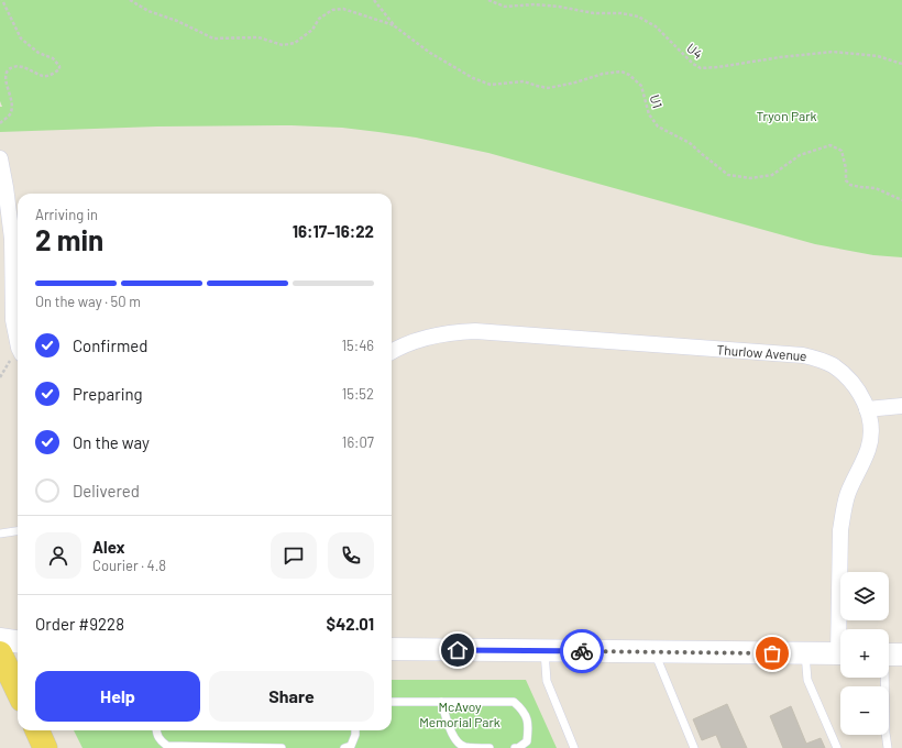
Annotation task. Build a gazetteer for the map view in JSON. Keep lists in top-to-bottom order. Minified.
{"streets":{"street":["Thurlow Avenue"],"path":["U4","U1"]},"parks":["Tryon Park","McAvoy Memorial Park"],"page":{"heading":["2 min","Arriving in","16:17–16:22"],"panel":["Alex","Courier · 4.8","Order #9228","$42.01"],"bar":"On the way · 50 m","list":[["Confirmed","15:46"],["Preparing","15:52"],["On the way","16:07"],"Delivered"],"map_buttons":["+","−"],"buttons":["Help","Share"]}}
